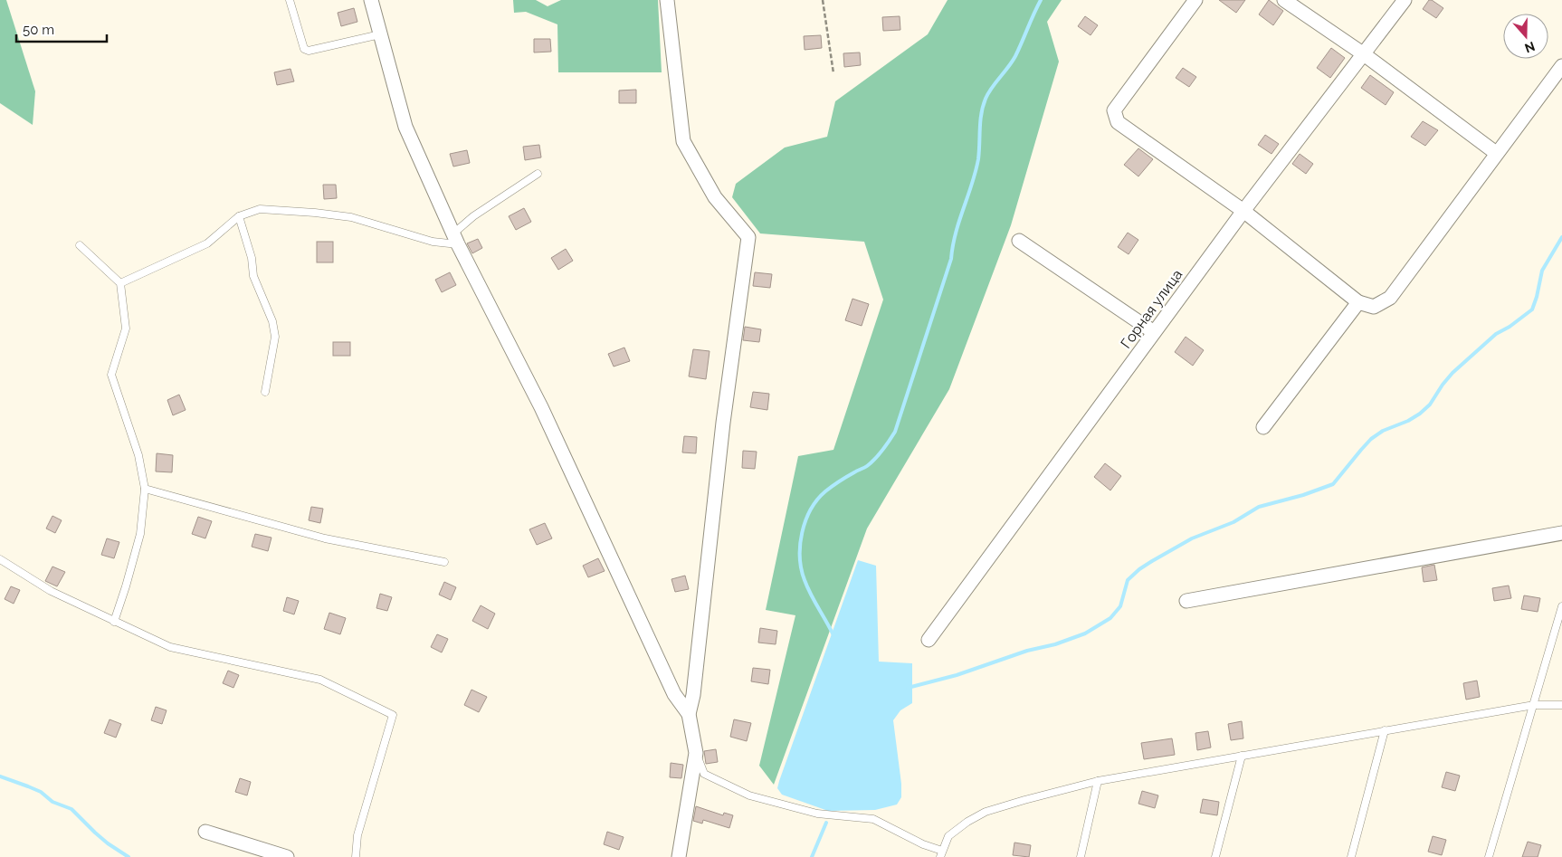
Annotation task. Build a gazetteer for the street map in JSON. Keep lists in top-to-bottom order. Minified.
{"streets":{"street":["Горная улица"]},"scale_bar":"50 m","north":"bottom"}
